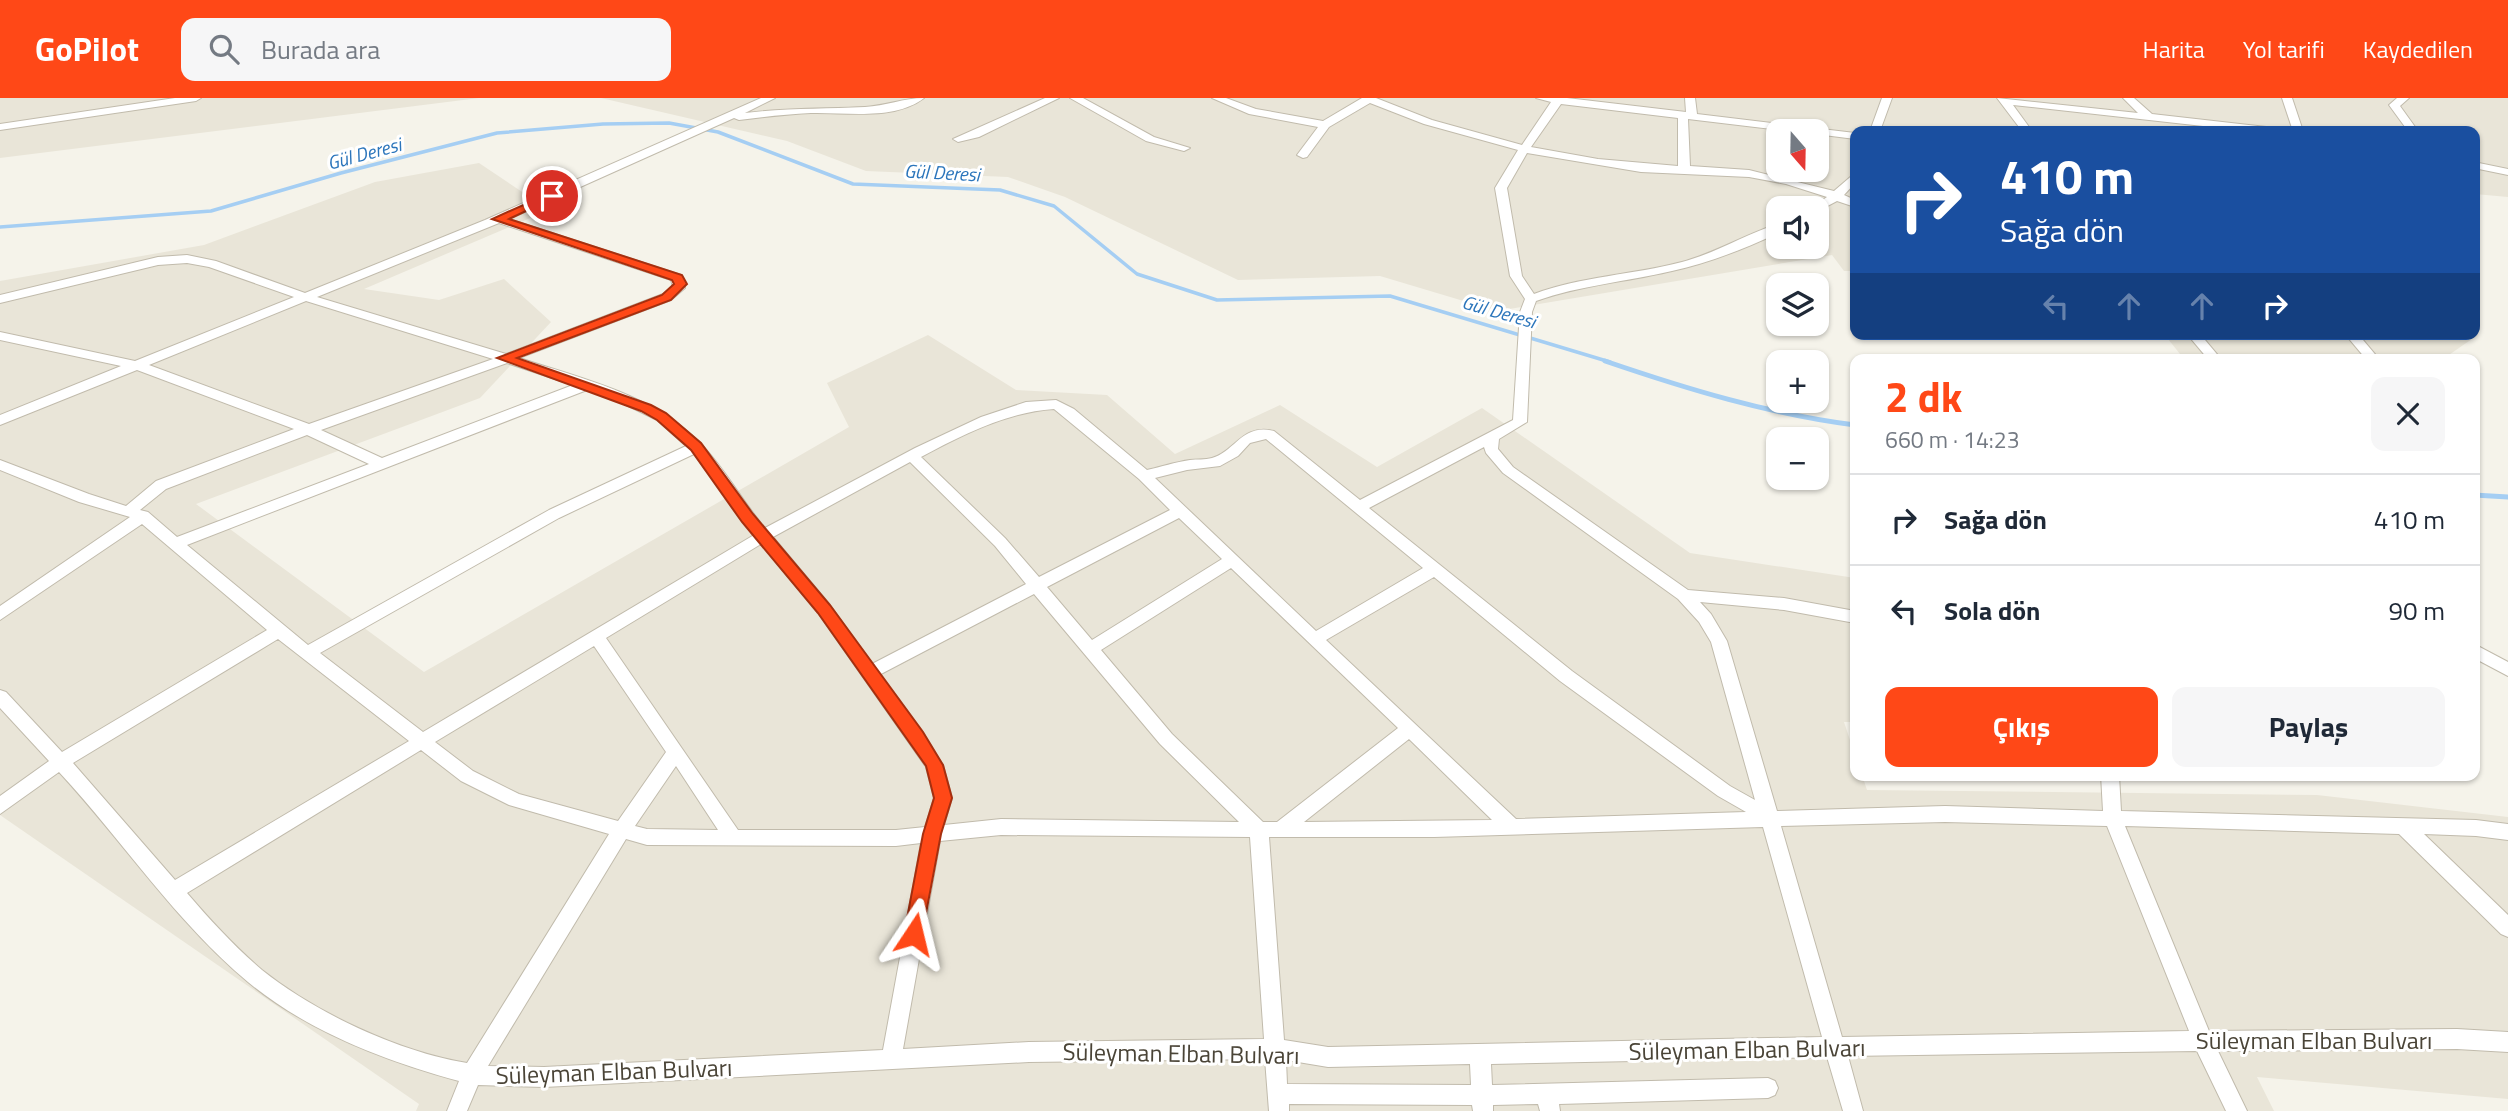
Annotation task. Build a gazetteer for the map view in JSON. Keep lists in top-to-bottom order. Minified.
{"streets":{"street":["Süleyman Elban Bulvarı"]},"water":["Gül Deresi"],"north":"bottom","page":{"header":"GoPilot","search":"Burada ara","nav":["Harita","Yol tarifi","Kaydedilen"],"map_buttons":["+","−"],"turn":["410 m","Sağa dön"],"heading":["2 dk","660 m · 14:23"],"list":[{"name":"Sağa dön","value":"410 m"},{"name":"Sola dön","value":"90 m"}],"buttons":["Çıkış","Paylaş"]}}
